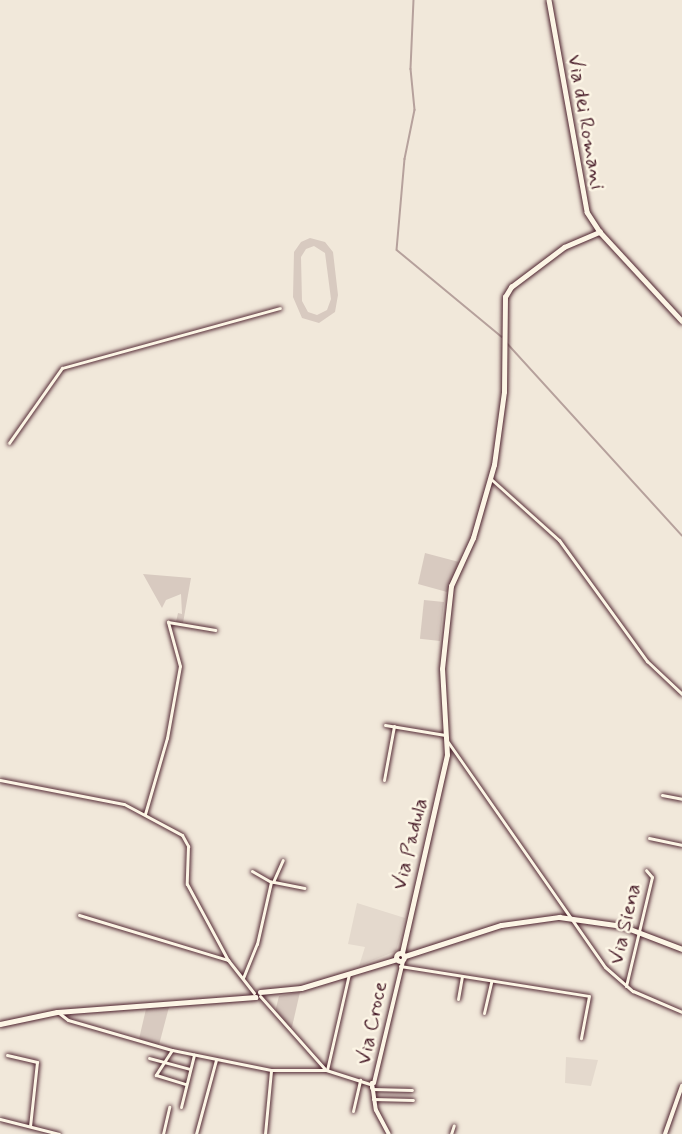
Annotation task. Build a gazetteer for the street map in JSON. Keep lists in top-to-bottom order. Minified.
{"streets":{"main road":["Via dei Romani","Via Padula"],"street":["Via Siena","Via Croce"]},"crossings":[["Via dei Romani","Via Padula"],["Via Padula","Via Croce"]]}
